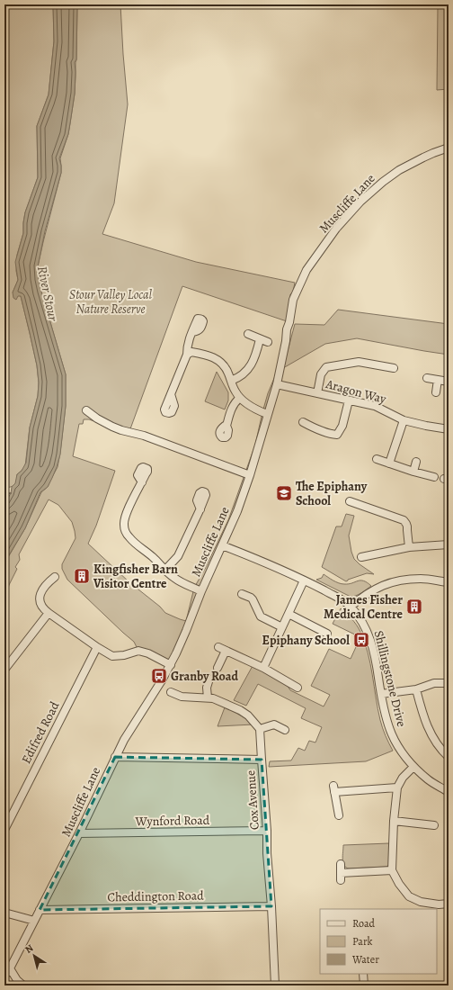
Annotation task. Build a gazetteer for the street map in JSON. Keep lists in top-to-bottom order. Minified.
{"streets":{"street":["Muscliffe Lane","Aragon Way","Shillingstone Drive","Edifred Road","Cox Avenue","Wynford Road","Cheddington Road"]},"crossings":[["Muscliffe Lane","Aragon Way"],["Muscliffe Lane","Shillingstone Drive"],["Muscliffe Lane","Cox Avenue"],["Muscliffe Lane","Wynford Road"],["Muscliffe Lane","Cheddington Road"],["Cox Avenue","Wynford Road"],["Cox Avenue","Cheddington Road"]],"water":["River Stour"],"parks":["Stour Valley Local Nature Reserve"],"places":{"school or university":["The Epiphany School"],"building":["Kingfisher Barn Visitor Centre","James Fisher Medical Centre"],"bus stop":["Epiphany School","Granby Road"]},"legend":["Road","Park","Water"],"north":"top left"}
